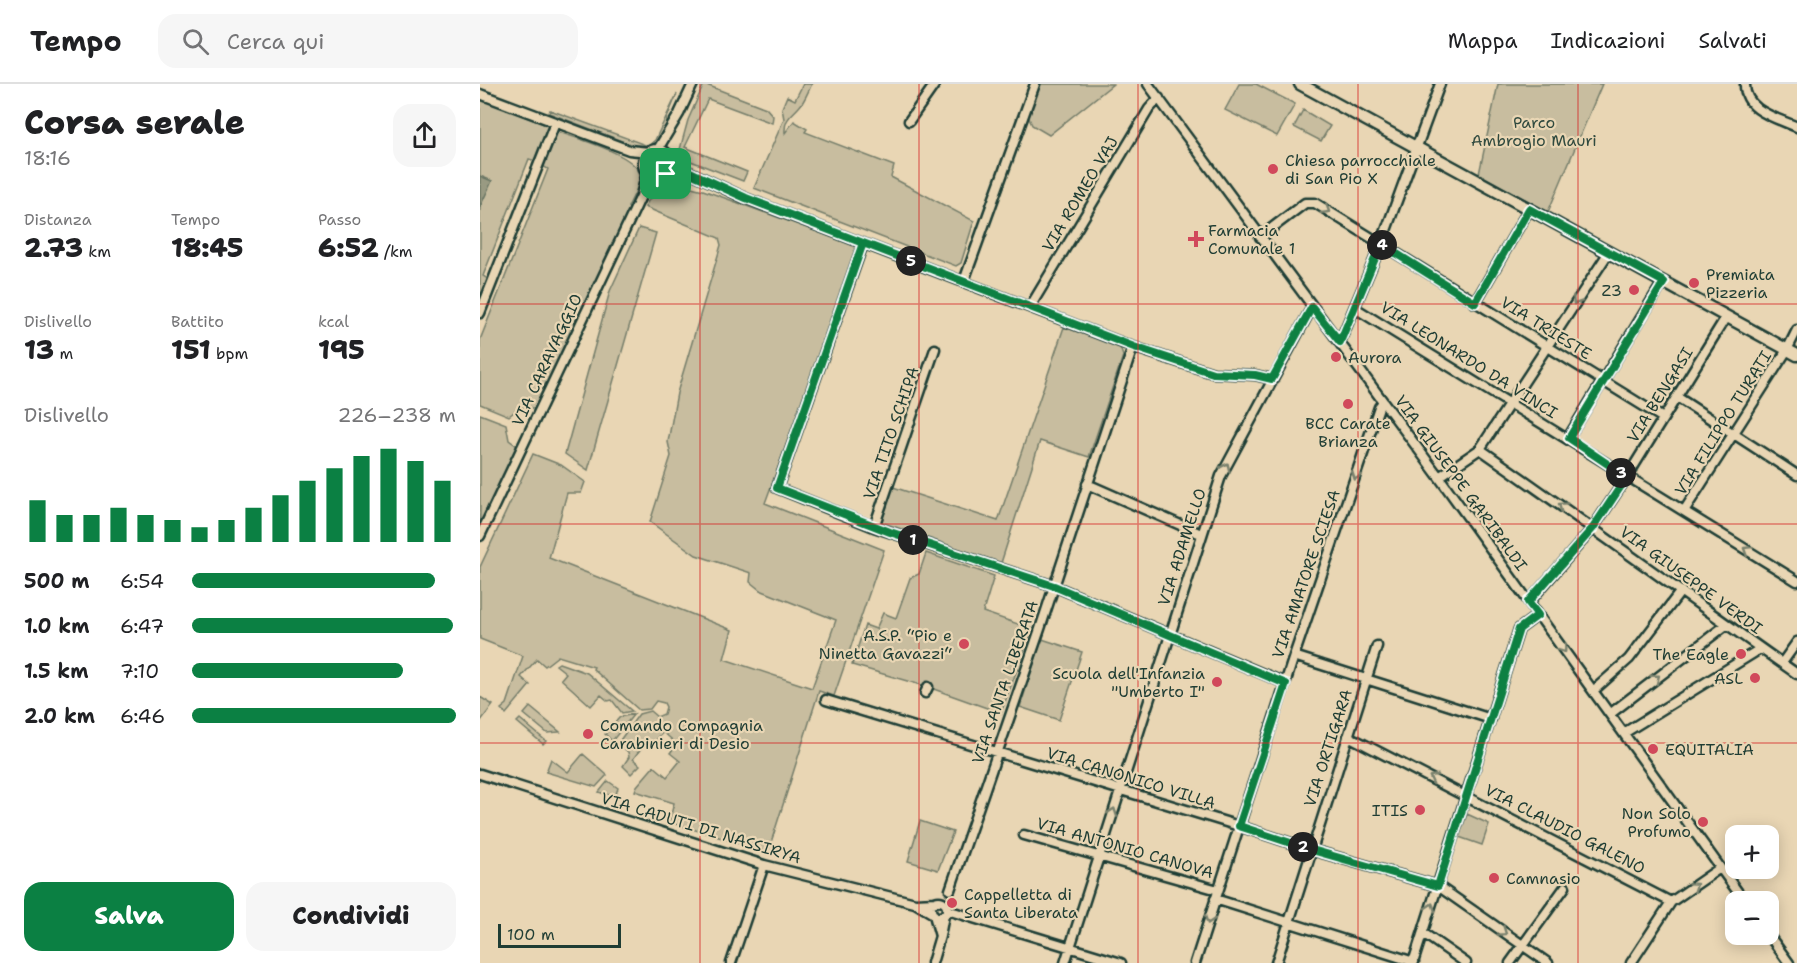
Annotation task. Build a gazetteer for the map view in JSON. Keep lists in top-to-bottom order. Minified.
{"streets":{"street":["VIA ROMEO VAJ","VIA TRIESTE","VIA CARAVAGGIO","VIA LEONARDO DA VINCI","VIA BENGASI","VIA FILIPPO TURATI","VIA TITO SCHIPA","VIA GIUSEPPE GARIBALDI","VIA ADAMELLO","VIA AMATORE SCIESA","VIA GIUSEPPE VERDI","VIA SANTA LIBERATA","VIA ORTIGARA","VIA CANONICO VILLA","VIA CADUTI DI NASSIRYA","VIA CLAUDIO GALENO","VIA ANTONIO CANOVA"]},"crossings":[["VIA ROMEO VAJ","VIA GIUSEPPE GARIBALDI"],["VIA TRIESTE","VIA BENGASI"],["VIA TRIESTE","VIA GIUSEPPE GARIBALDI"],["VIA LEONARDO DA VINCI","VIA BENGASI"],["VIA LEONARDO DA VINCI","VIA FILIPPO TURATI"],["VIA BENGASI","VIA GIUSEPPE GARIBALDI"],["VIA BENGASI","VIA GIUSEPPE VERDI"],["VIA GIUSEPPE GARIBALDI","VIA ADAMELLO"],["VIA GIUSEPPE GARIBALDI","VIA AMATORE SCIESA"],["VIA ADAMELLO","VIA CANONICO VILLA"],["VIA ADAMELLO","VIA ANTONIO CANOVA"],["VIA AMATORE SCIESA","VIA CANONICO VILLA"],["VIA AMATORE SCIESA","VIA ANTONIO CANOVA"],["VIA SANTA LIBERATA","VIA CANONICO VILLA"],["VIA ORTIGARA","VIA CANONICO VILLA"],["VIA ORTIGARA","VIA CLAUDIO GALENO"],["VIA ORTIGARA","VIA ANTONIO CANOVA"]],"one_way":["VIA AMATORE SCIESA","VIA GIUSEPPE VERDI"],"parks":["Parco Ambrogio Mauri"],"places":{"other":["Chiesa parrocchiale di San Pio X","Premiata Pizzeria","Z3","Aurora","BCC Carate Brianza","A.S.P. “Pio e Ninetta Gavazzi“","The Eagle","ASL","Scuola dell'Infanzia \"Umberto I\"","Comando Compagnia Carabinieri di Desio","EQUITALIA","ITIS","Non Solo Profumo","Camnasio","Cappelletta di Santa Liberata"],"health":["Farmacia Comunale 1"]},"scale_bar":"100 m","page":{"header":"Tempo","search":"Cerca qui","nav":["Mappa","Indicazioni","Salvati"],"heading":["Corsa serale","18:16"],"stats":[["Distanza","2.73 km"],["Tempo","18:45"],["Passo","6:52 /km"],["Dislivello","13 m"],["Battito","151 bpm"],["kcal","195"]],"pins":["4","5","3","1","2"],"chart":["Dislivello","226–238 m"],"list":[{"name":"500 m","note":"6:54"},{"name":"1.0 km","note":"6:47"},{"name":"1.5 km","note":"7:10"},{"name":"2.0 km","note":"6:46"}],"map_buttons":["+","−"],"buttons":["Salva","Condividi"],"scale":"100 m"}}
